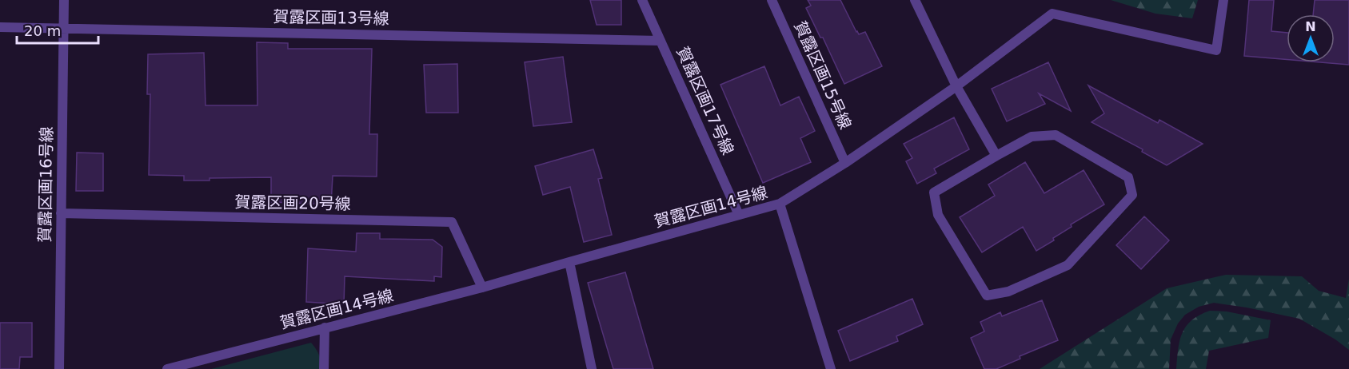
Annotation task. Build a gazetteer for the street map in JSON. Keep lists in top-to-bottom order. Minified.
{"streets":{"street":["賀露区画13号線","賀露区画15号線","賀露区画17号線","賀露区画16号線","賀露区画20号線","賀露区画14号線"]},"crossings":[["賀露区画13号線","賀露区画17号線"],["賀露区画13号線","賀露区画16号線"],["賀露区画15号線","賀露区画14号線"],["賀露区画17号線","賀露区画14号線"],["賀露区画16号線","賀露区画20号線"],["賀露区画20号線","賀露区画14号線"]],"scale_bar":"20 m","north":"top"}
